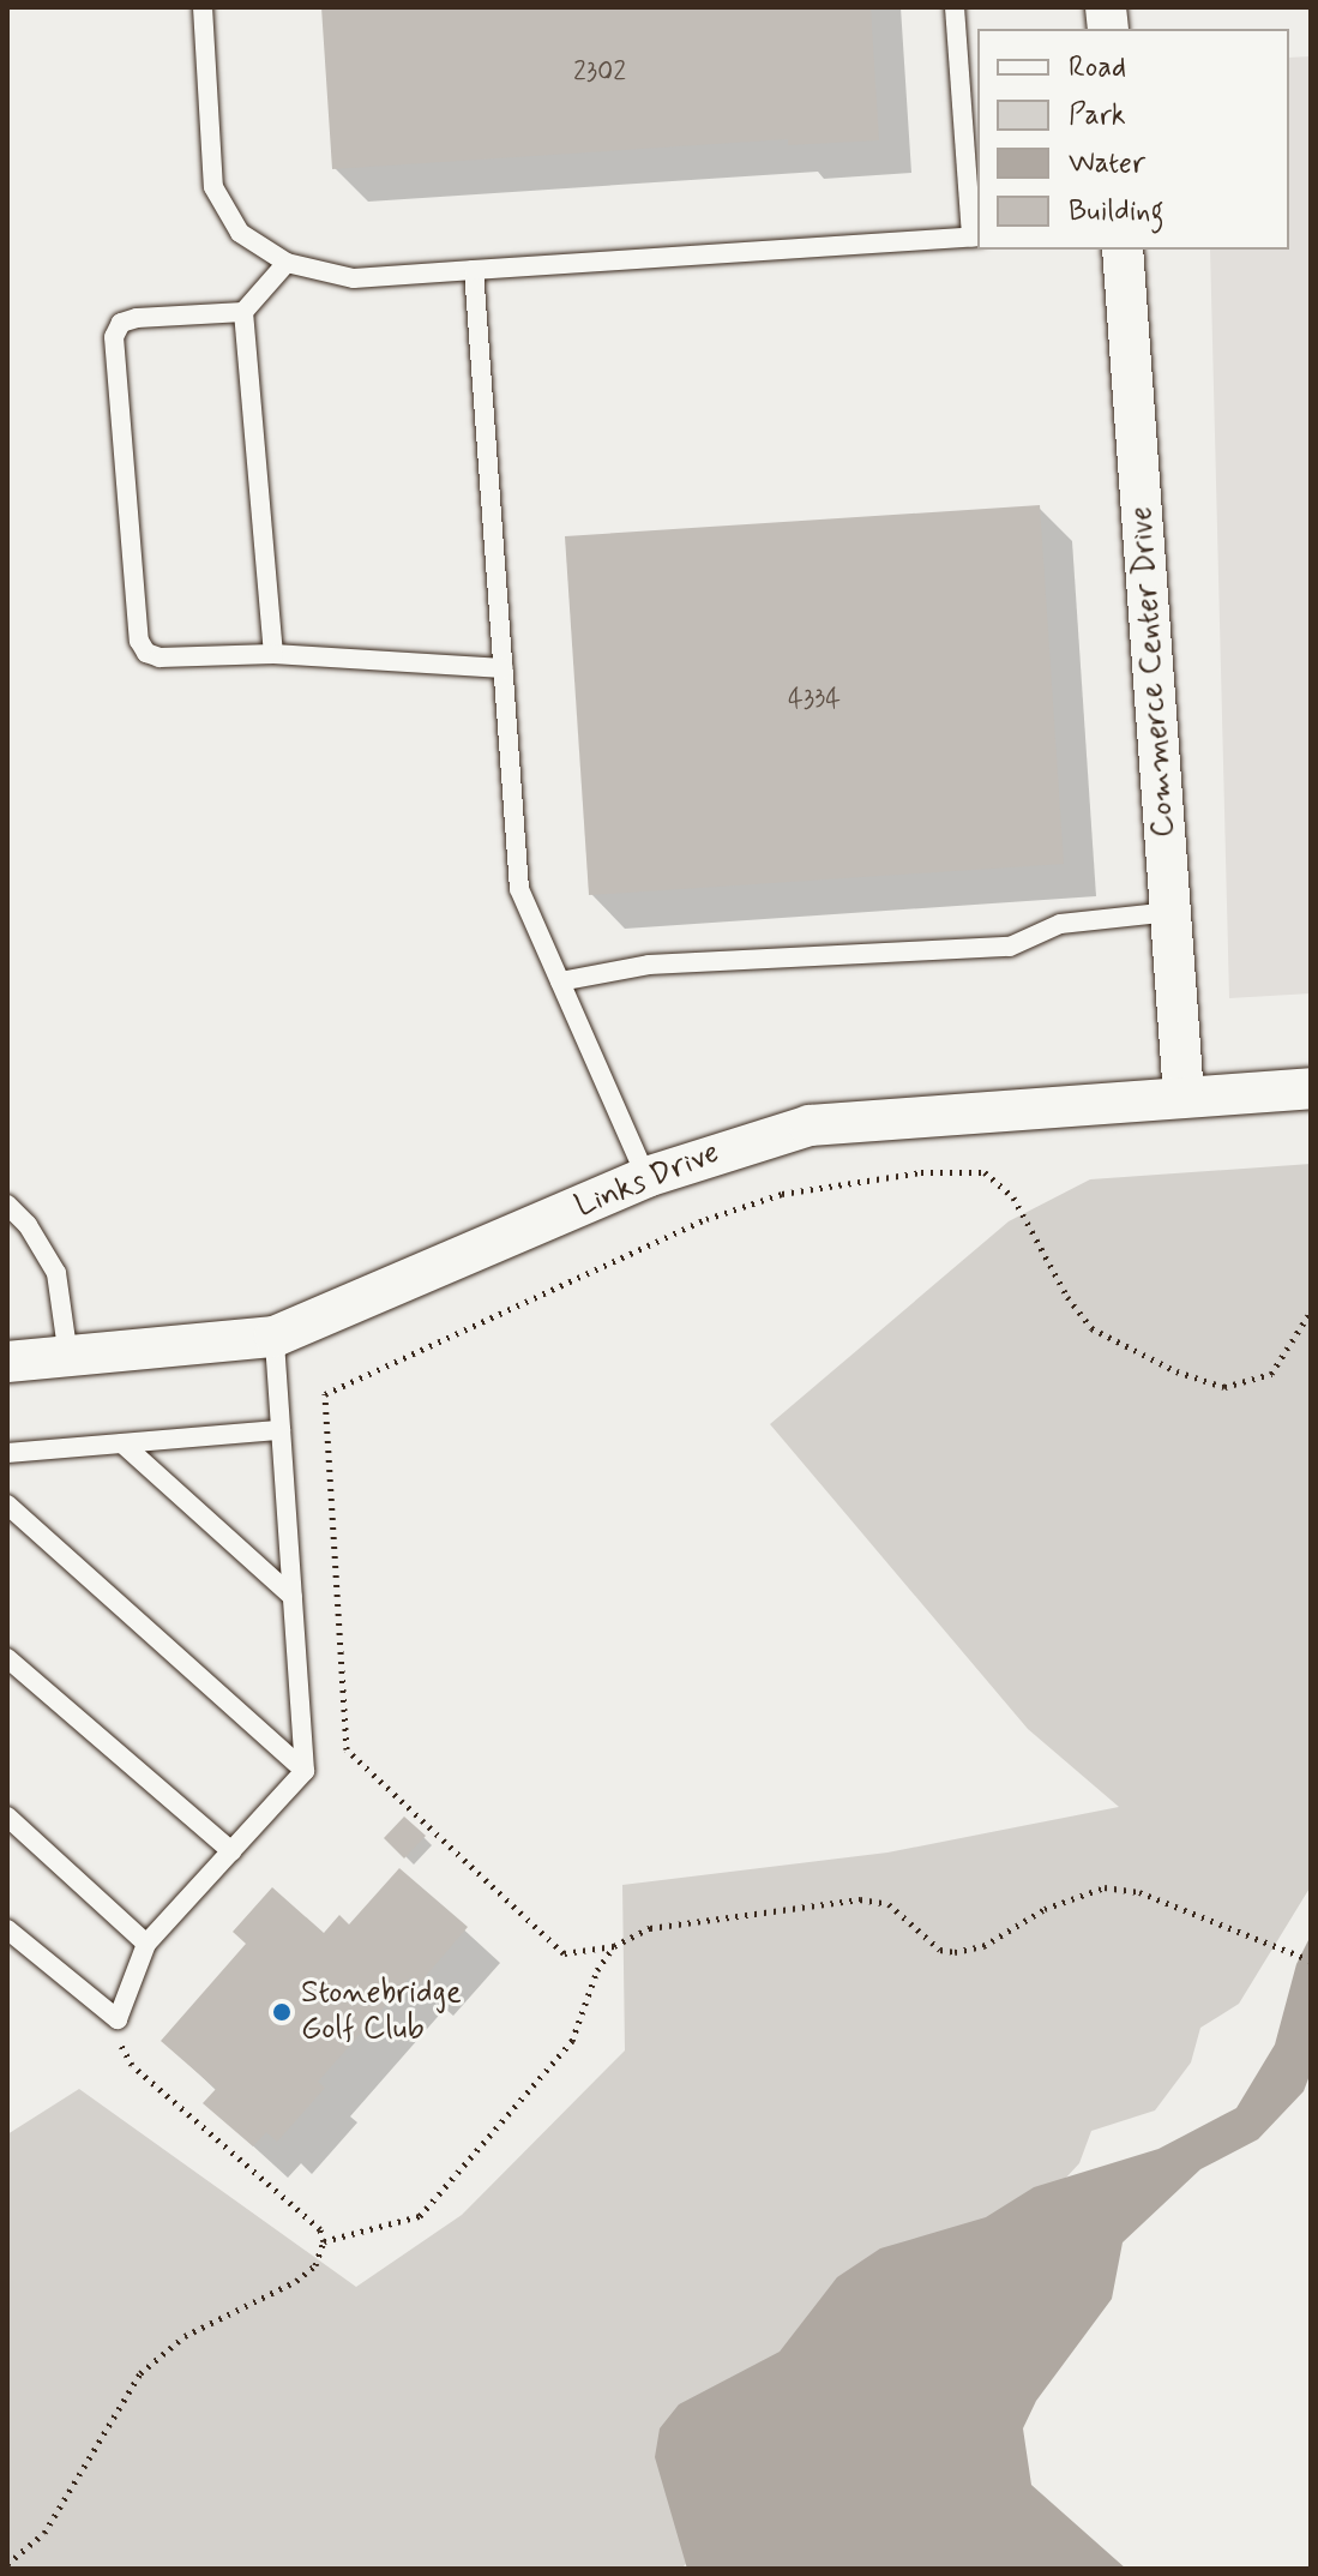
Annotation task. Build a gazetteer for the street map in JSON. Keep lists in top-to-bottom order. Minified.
{"streets":{"street":["Commerce Center Drive","Links Drive"]},"crossings":[["Commerce Center Drive","Links Drive"]],"places":["Stonebridge Golf Club"],"house_numbers":["2302","4334"],"legend":["Road","Park","Water","Building"]}
